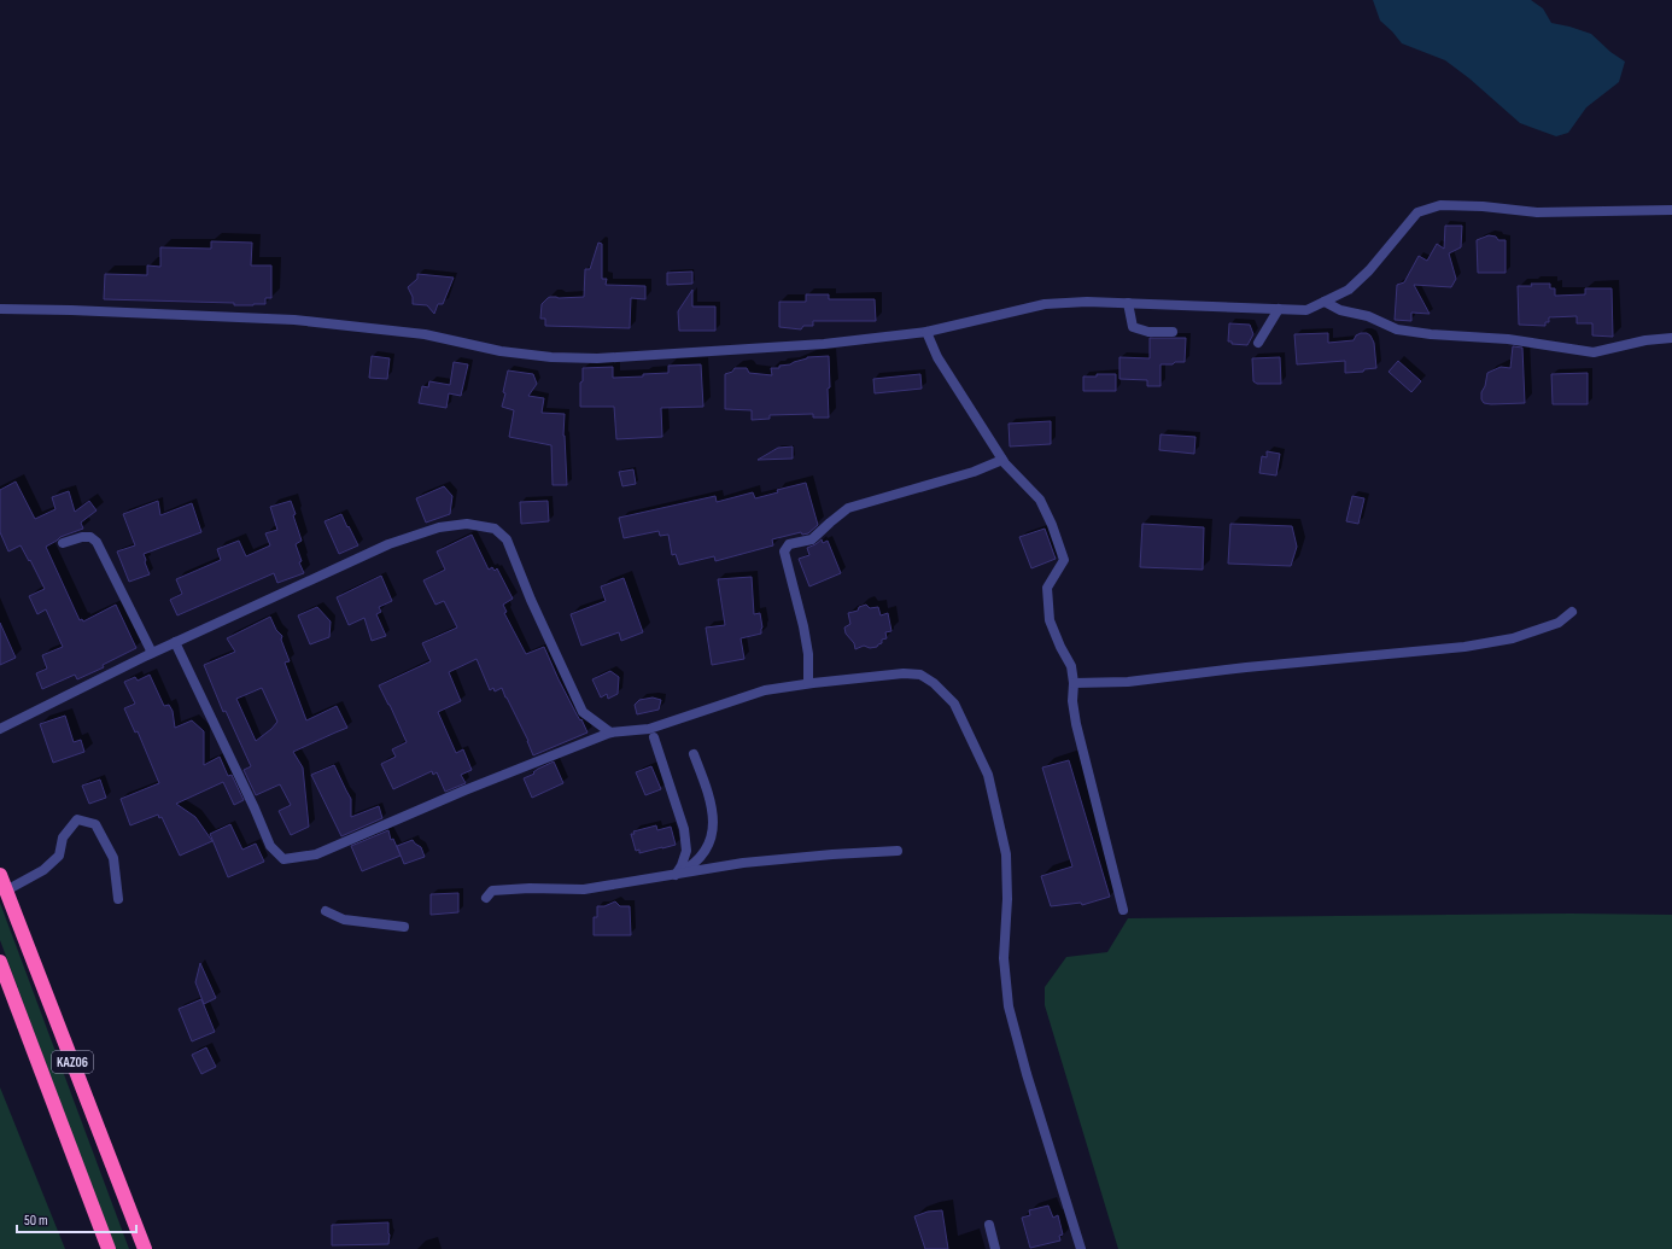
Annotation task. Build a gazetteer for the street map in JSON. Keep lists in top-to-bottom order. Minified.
{"streets":{"highway":["KАZ06"]},"scale_bar":"50 m"}
